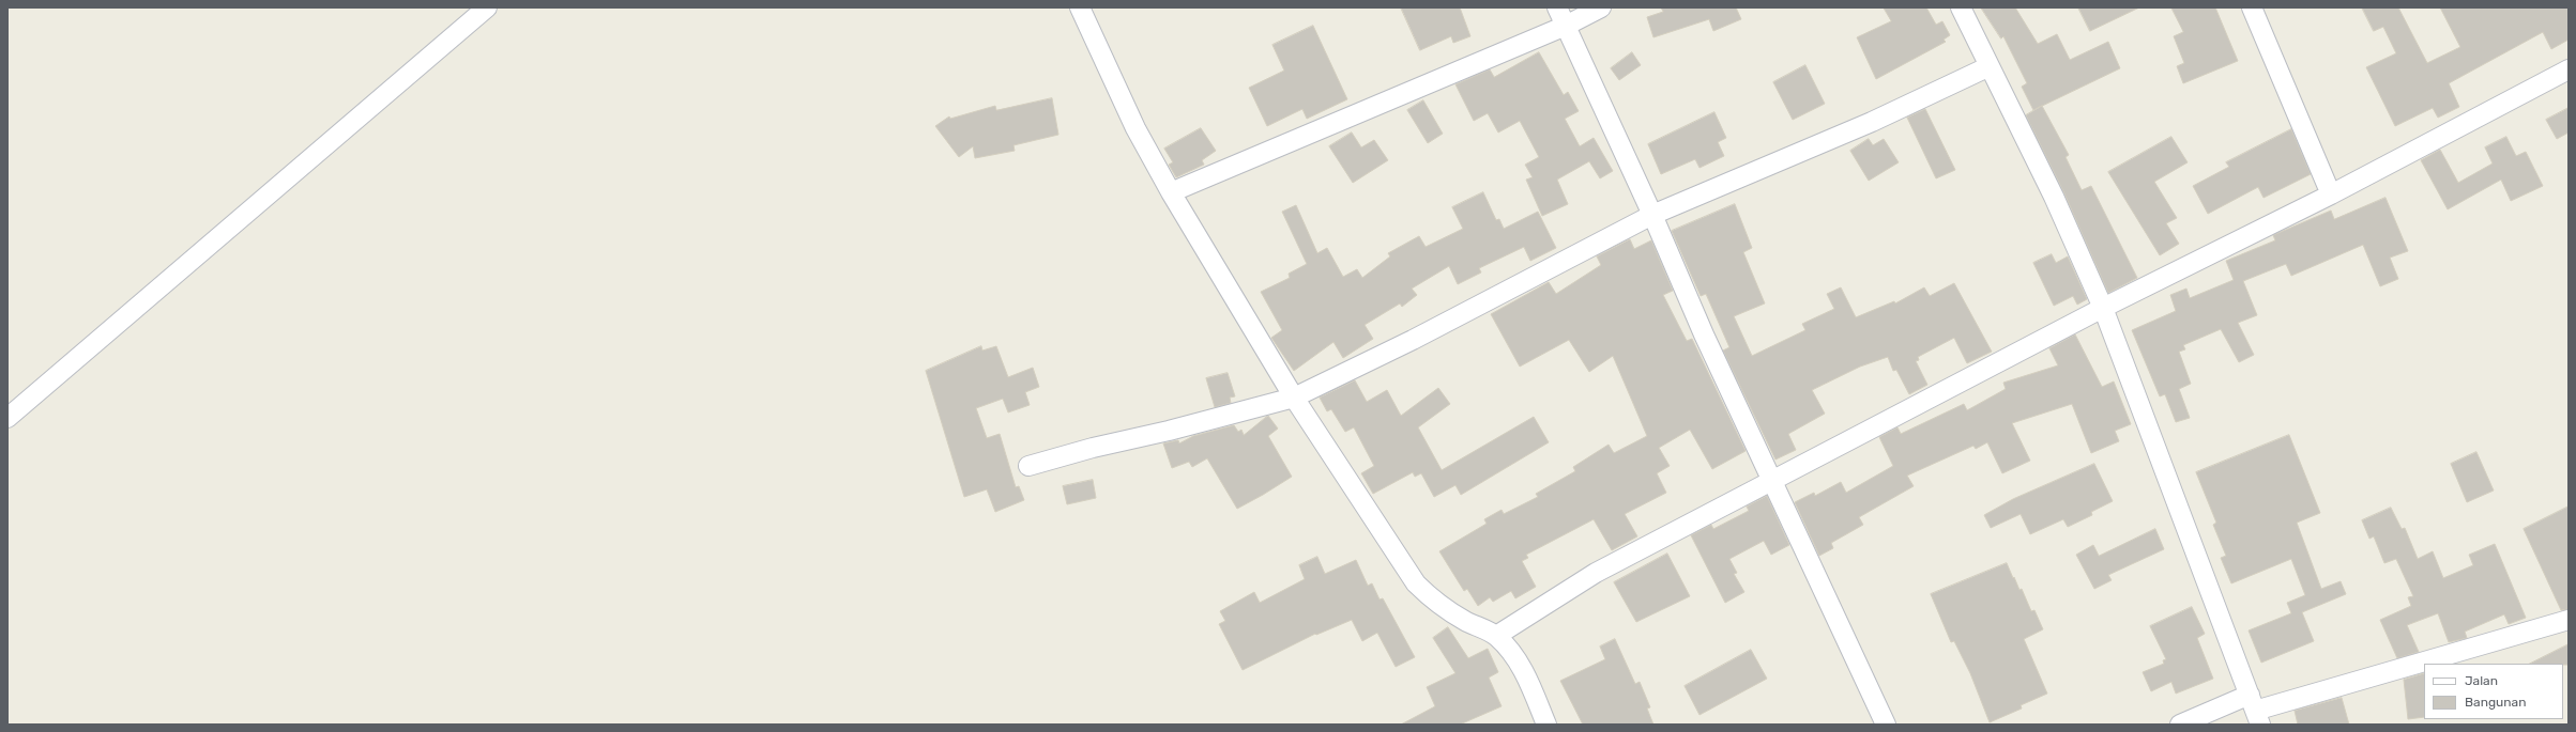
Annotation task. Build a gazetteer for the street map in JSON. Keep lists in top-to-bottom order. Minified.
{"legend":["Jalan","Bangunan"]}
